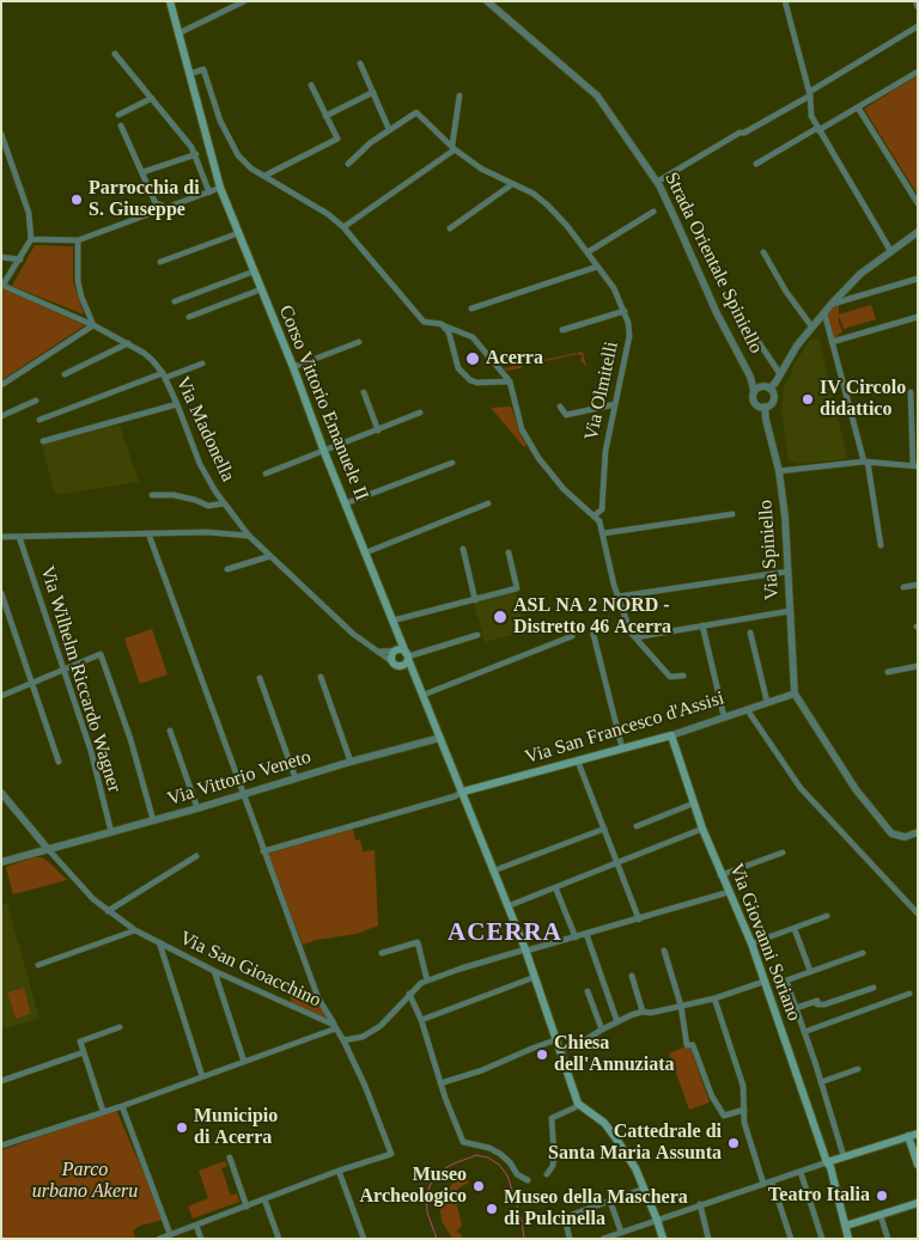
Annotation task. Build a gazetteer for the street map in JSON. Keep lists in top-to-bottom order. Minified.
{"streets":{"main road":["Corso Vittorio Emanuele II","Via San Francesco d'Assisi","Via Giovanni Soriano"],"street":["Strada Orientale Spiniello","Via Olmitelli","Via Madonella","Via Spiniello","Via Wilhelm Riccardo Wagner","Via Vittorio Veneto","Via San Gioacchino"]},"crossings":[["Strada Orientale Spiniello","Via Spiniello"],["Corso Vittorio Emanuele II","Via Madonella"],["Corso Vittorio Emanuele II","Via San Francesco d'Assisi"],["Corso Vittorio Emanuele II","Via Vittorio Veneto"],["Via Spiniello","Via San Francesco d'Assisi"],["Via Wilhelm Riccardo Wagner","Via Vittorio Veneto"],["Via San Francesco d'Assisi","Via Giovanni Soriano"],["Via Vittorio Veneto","Via San Gioacchino"]],"districts":["ACERRA"],"parks":["Parco urbano Akeru"],"places":["Parrocchia di S. Giuseppe","Acerra","IV Circolo didattico","ASL NA 2 NORD - Distretto 46 Acerra","Chiesa dell'Annuziata","Municipio di Acerra","Cattedrale di Santa Maria Assunta","Museo Archeologico","Teatro Italia","Museo della Maschera di Pulcinella"]}
